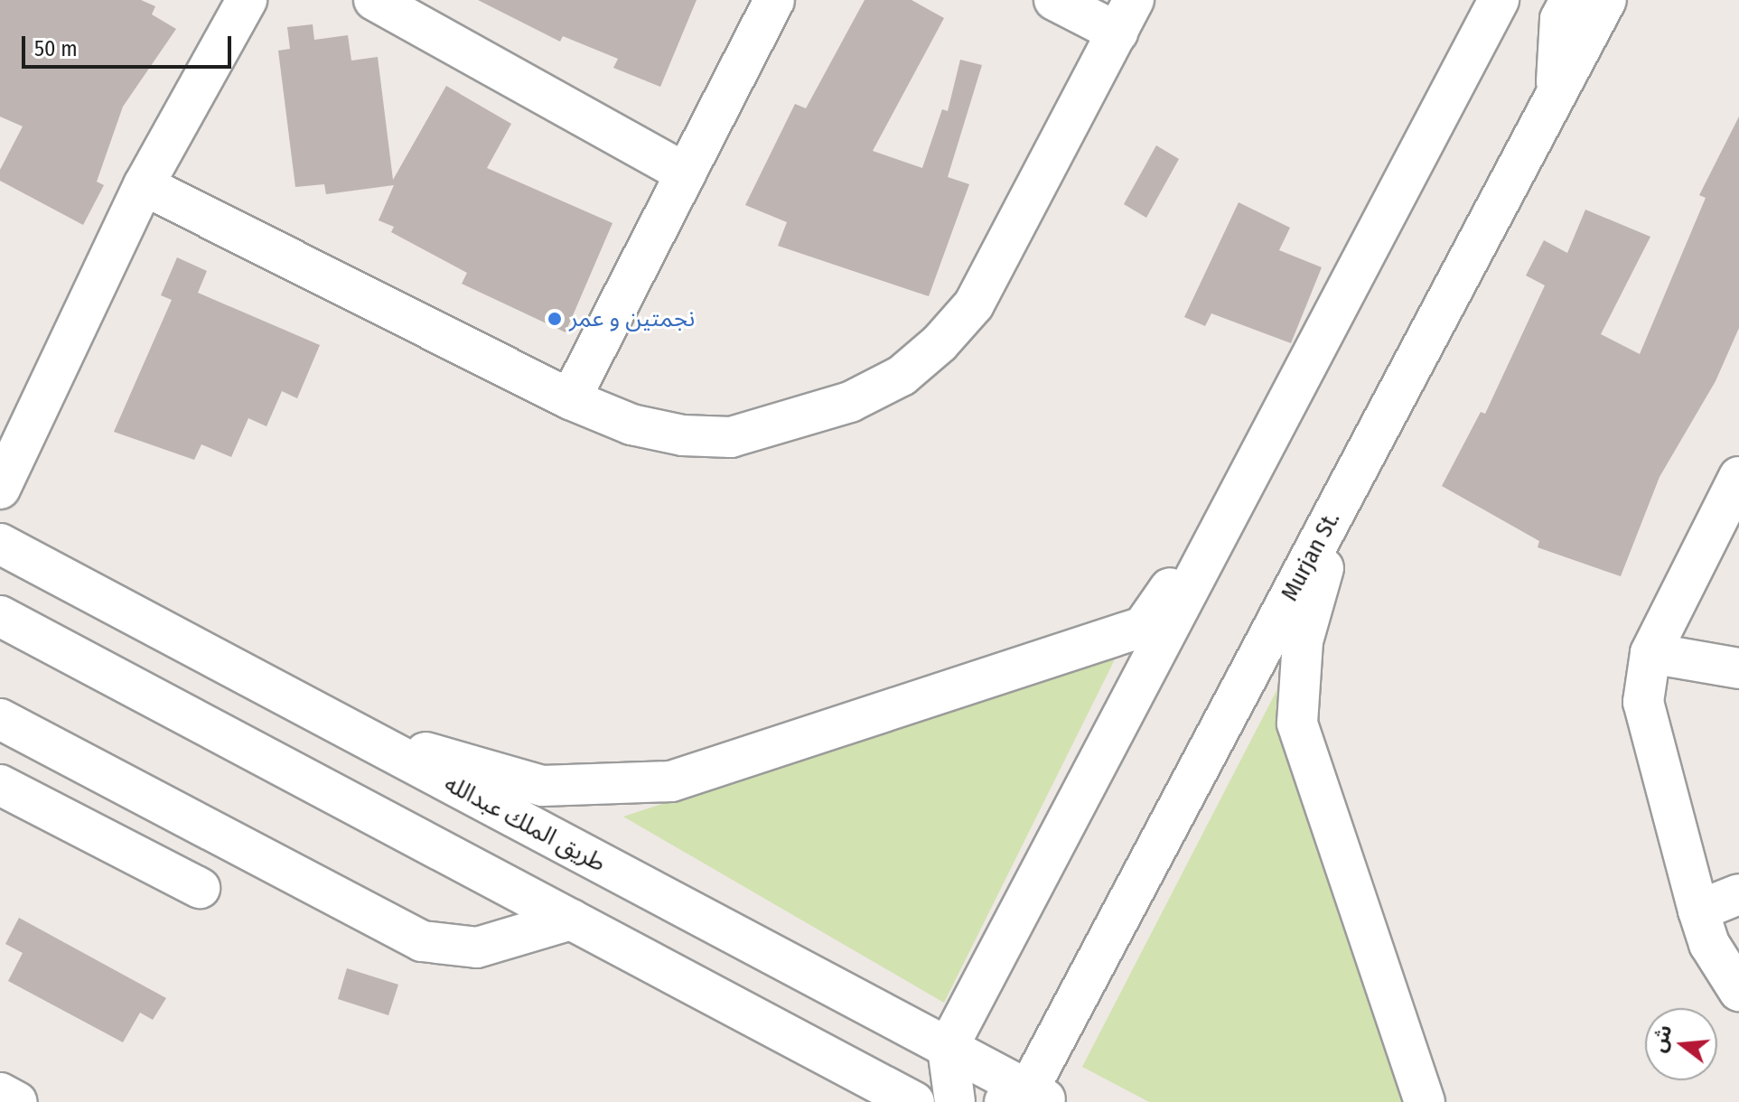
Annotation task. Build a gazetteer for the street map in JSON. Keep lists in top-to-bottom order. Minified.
{"streets":{"street":["Murjan St.","طريق الملك عبدالله"]},"crossings":[["Murjan St.","طريق الملك عبدالله"]],"places":["نجمتين و عمر"],"scale_bar":"50 m","north":"left"}
